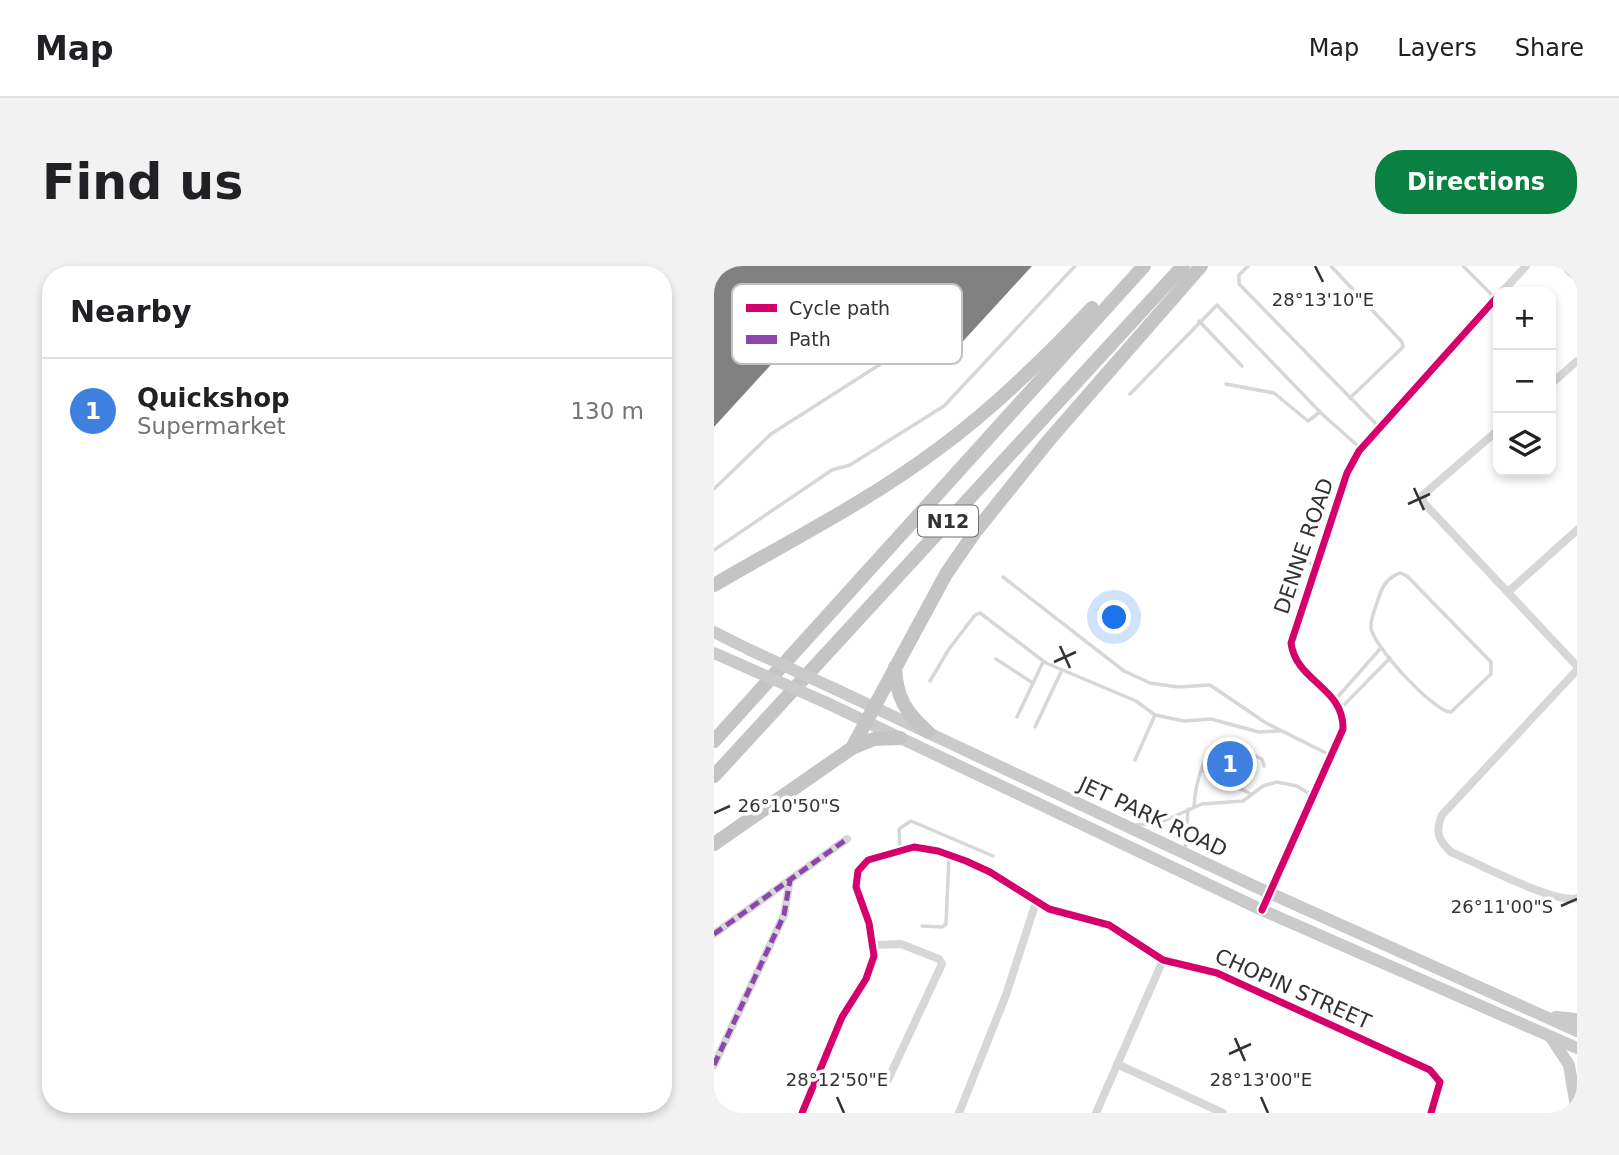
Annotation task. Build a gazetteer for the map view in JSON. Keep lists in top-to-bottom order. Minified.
{"streets":{"highway":["N12"],"main road":["JET PARK ROAD"],"street":["DENNE ROAD","CHOPIN STREET"]},"legend":["Cycle path","Path"],"page":{"header":"Map","nav":["Map","Layers","Share"],"buttons":"Directions","title":"Find us","heading":"Nearby","map_buttons":["+","−"],"list":[{"mark":"1","name":"Quickshop","note":"Supermarket","value":"130 m"}],"pins":"1"},"coordinates":["28°13'10\"E","26°10'50\"S","26°11'00\"S","28°12'50\"E","28°13'00\"E"]}
